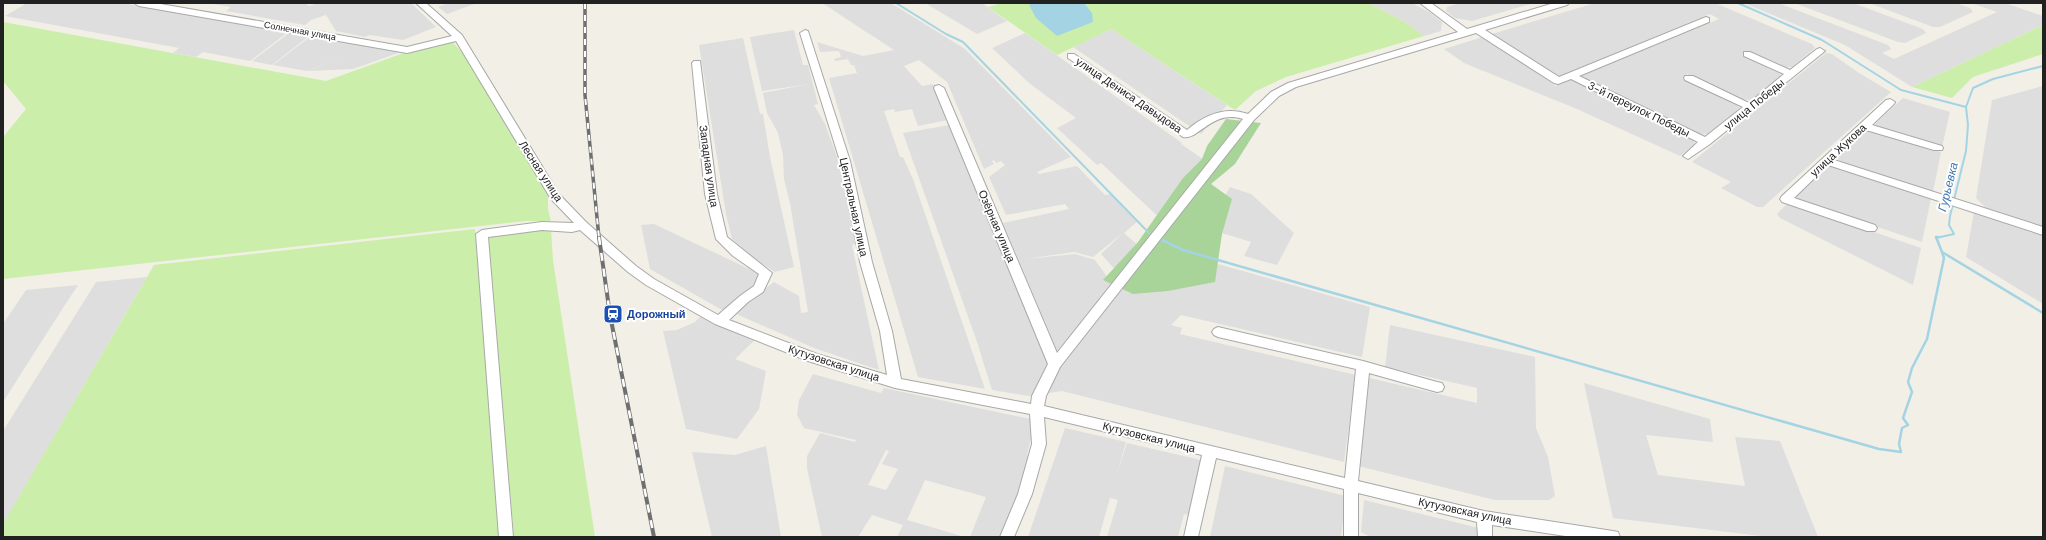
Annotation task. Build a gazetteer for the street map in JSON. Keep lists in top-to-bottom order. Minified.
{"streets":{"street":["Солнечная улица","улица Дениса Давыдова","улица Победы","3-й переулок Победы","улица Жукова","Западная улица","Лесная улица","Центральная улица","Озёрная улица","Кутузовская улица"]},"crossings":[["Солнечная улица","Лесная улица"],["улица Победы","3-й переулок Победы"],["Западная улица","Кутузовская улица"],["Лесная улица","Кутузовская улица"],["Центральная улица","Кутузовская улица"]],"water":["Гурьевка"],"places":{"station":["Дорожный"]}}
